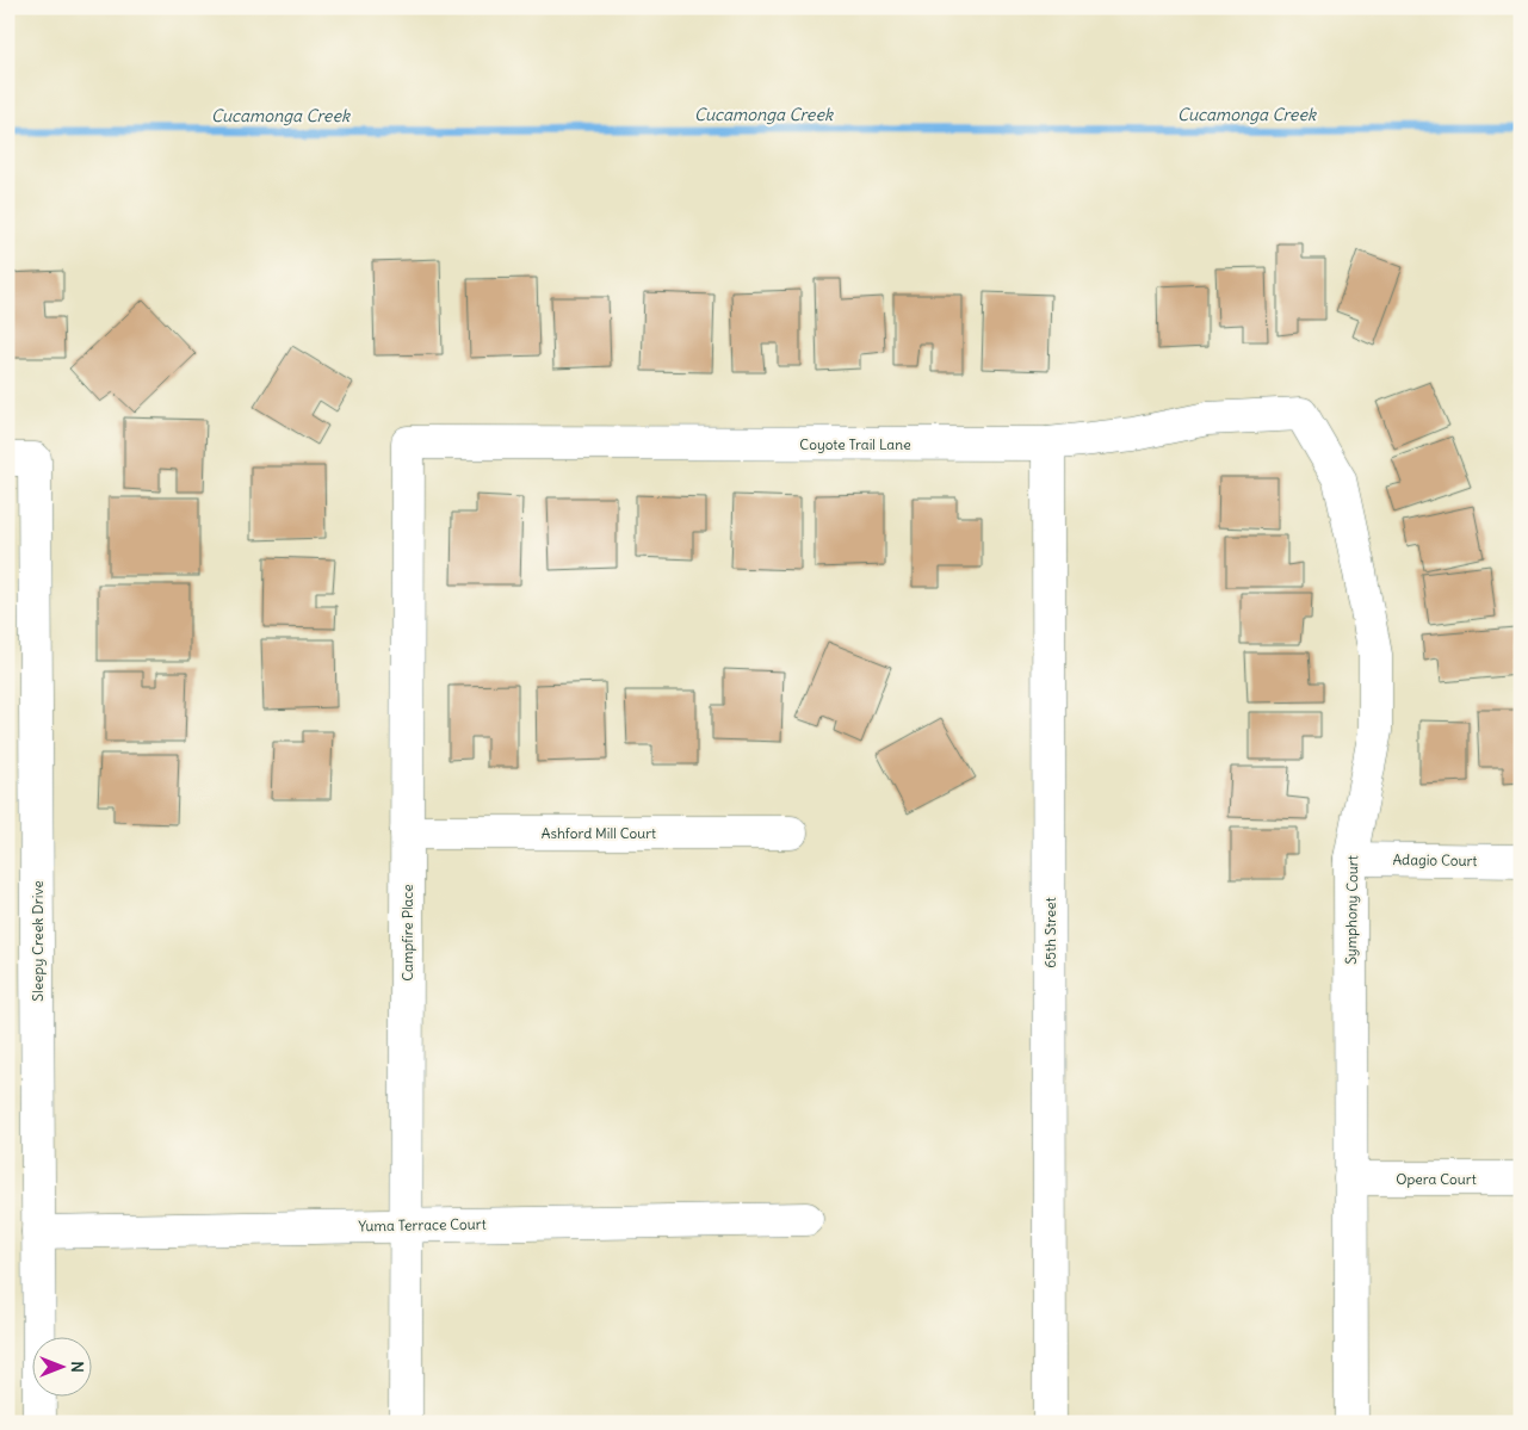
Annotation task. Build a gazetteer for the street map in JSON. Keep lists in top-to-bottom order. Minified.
{"streets":{"street":["Coyote Trail Lane","Ashford Mill Court","Adagio Court","Symphony Court","Campfire Place","65th Street","Sleepy Creek Drive","Opera Court","Yuma Terrace Court"]},"crossings":[["Coyote Trail Lane","Symphony Court"],["Coyote Trail Lane","Campfire Place"],["Coyote Trail Lane","65th Street"],["Ashford Mill Court","Campfire Place"],["Adagio Court","Symphony Court"],["Symphony Court","Opera Court"],["Campfire Place","Yuma Terrace Court"],["Sleepy Creek Drive","Yuma Terrace Court"]],"water":["Cucamonga Creek"],"north":"right"}
